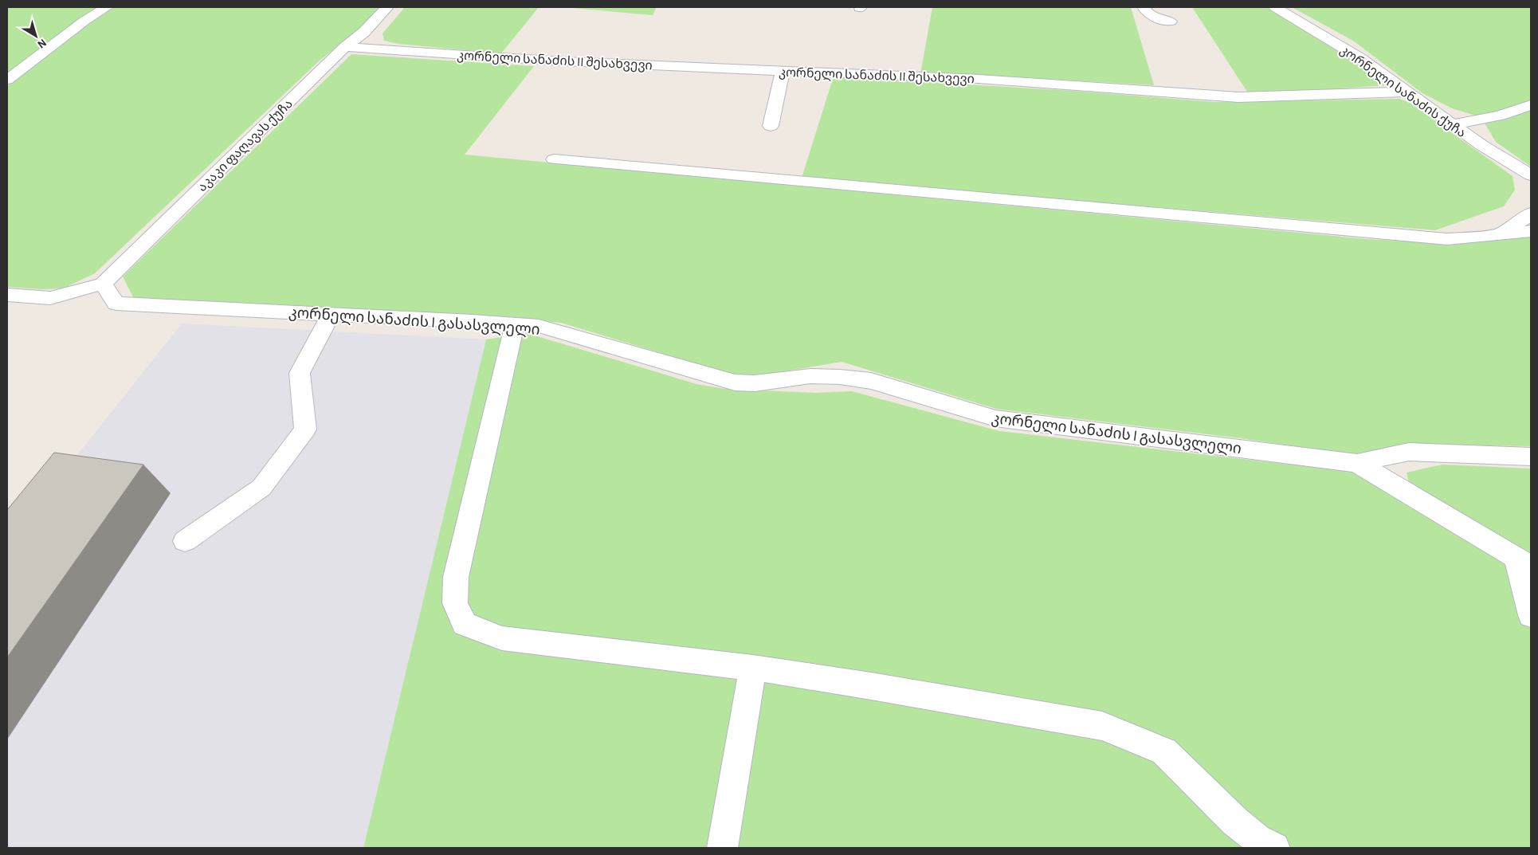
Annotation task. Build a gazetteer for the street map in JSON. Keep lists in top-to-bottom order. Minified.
{"streets":{"street":["კორნელი სანაძის II შესახვევი","კორნელი სანაძის ქუჩა","აკაკი ფაღავას ქუჩა","კორნელი სანაძის I გასასვლელი"]},"crossings":[["კორნელი სანაძის II შესახვევი","კორნელი სანაძის ქუჩა"],["კორნელი სანაძის II შესახვევი","აკაკი ფაღავას ქუჩა"],["აკაკი ფაღავას ქუჩა","კორნელი სანაძის I გასასვლელი"]],"north":"bottom right"}
